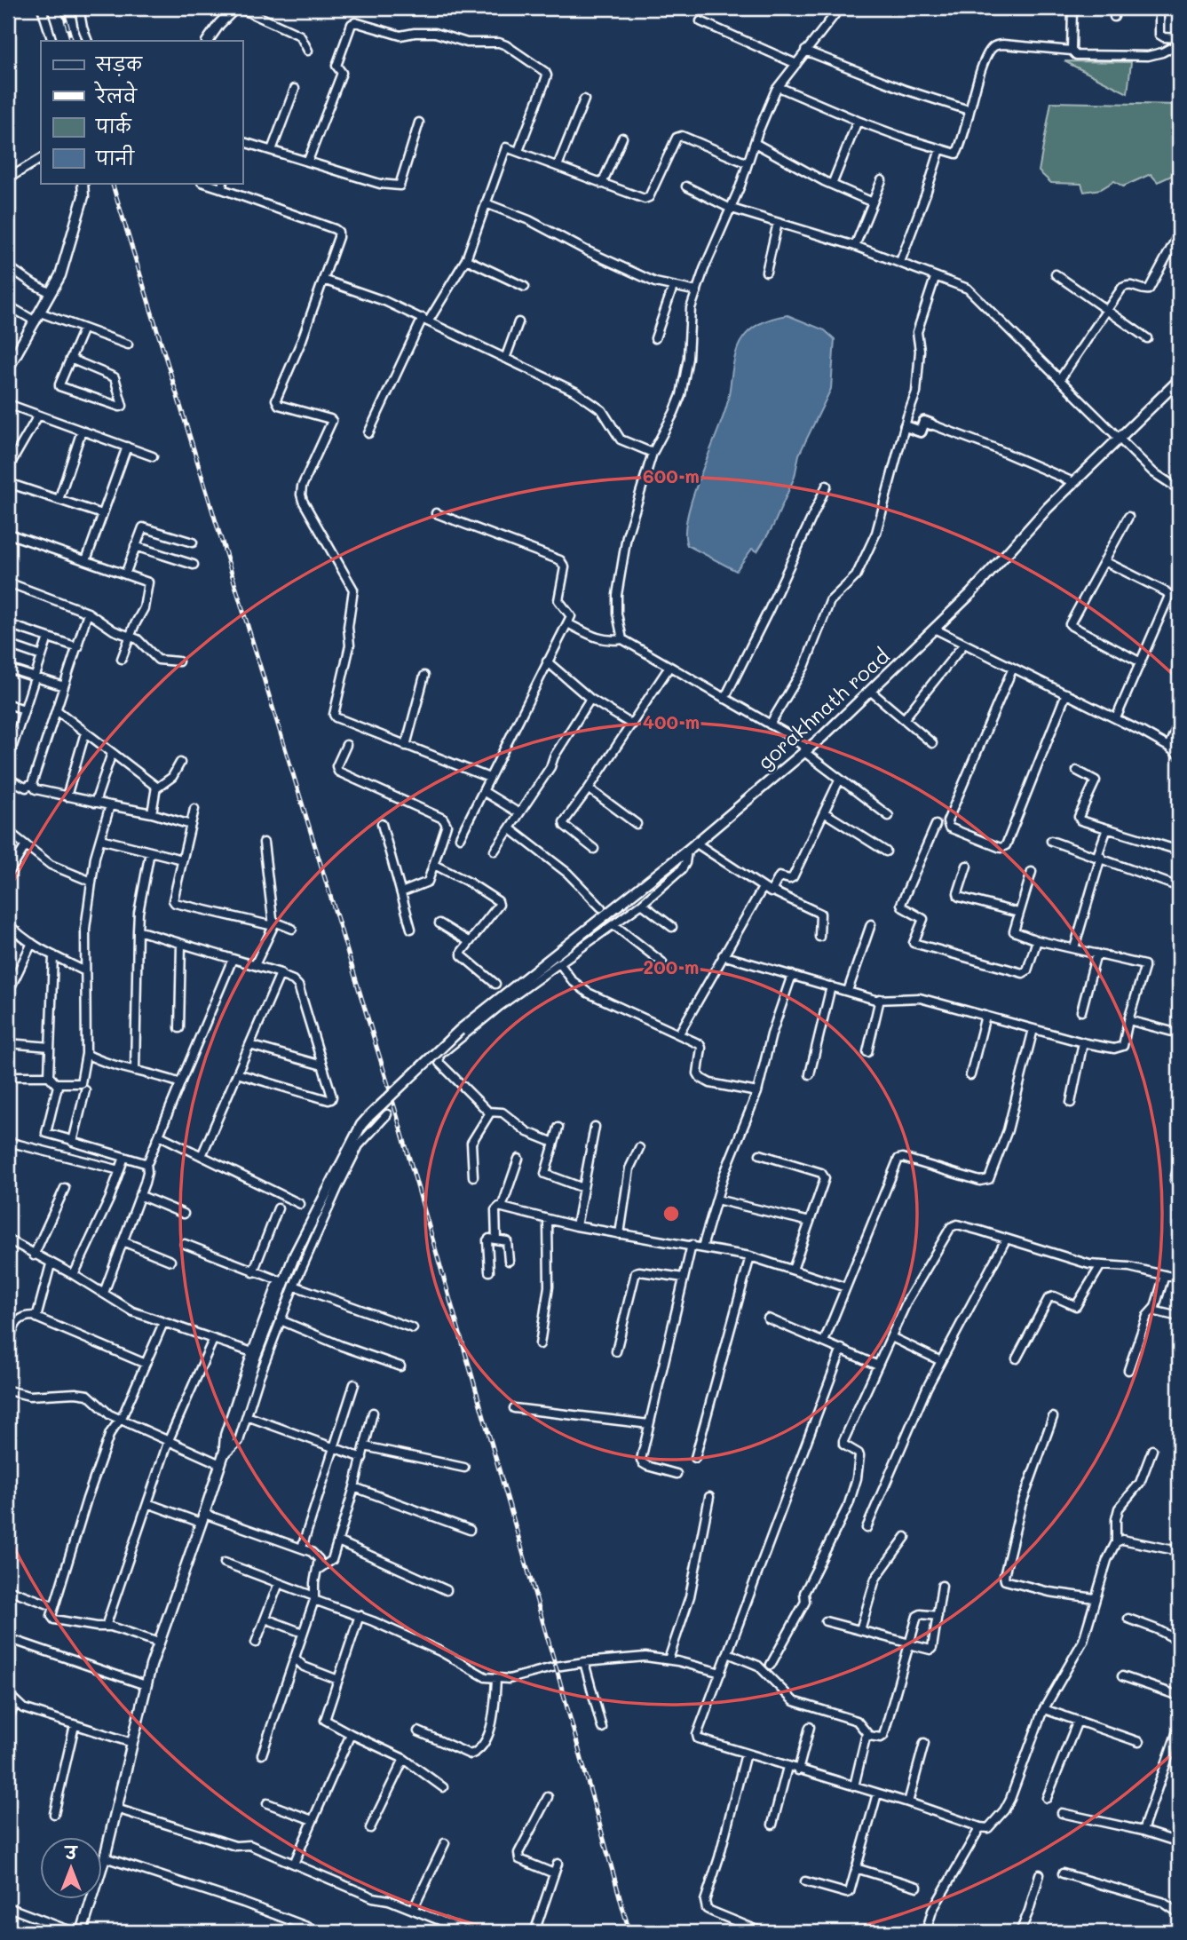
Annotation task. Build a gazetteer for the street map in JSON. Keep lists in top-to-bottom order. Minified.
{"streets":{"street":["gorakhnath road"]},"legend":["सड़क","रेलवे","पार्क","पानी"],"north":"top","rings":["600 m","400 m","200 m"]}
